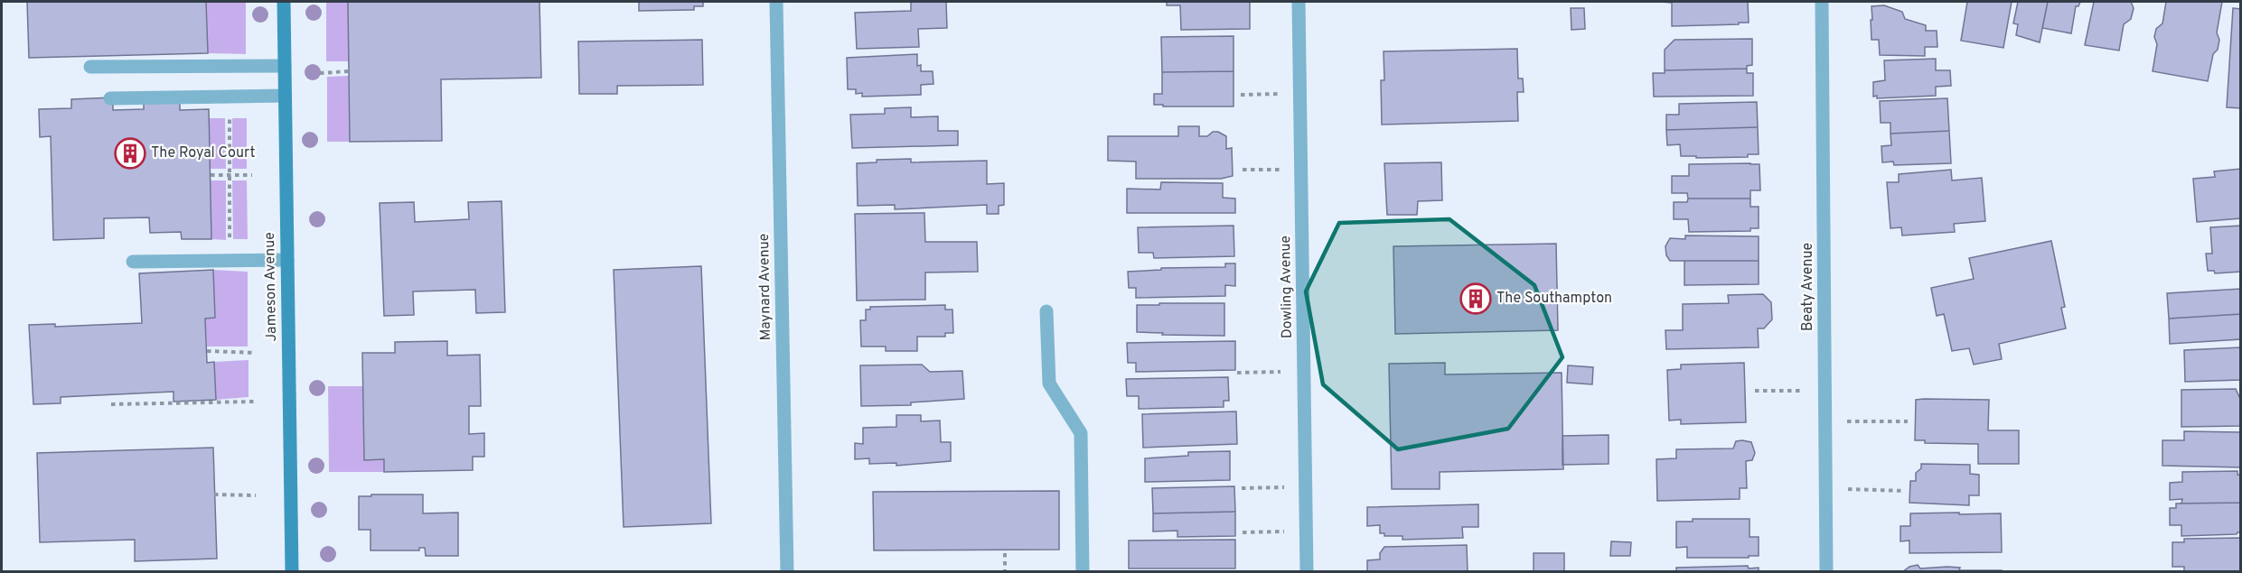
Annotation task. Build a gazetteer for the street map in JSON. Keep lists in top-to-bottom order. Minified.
{"streets":{"street":["Jameson Avenue","Maynard Avenue","Dowling Avenue","Beaty Avenue"]},"places":{"building":["The Royal Court","The Southampton"]}}
